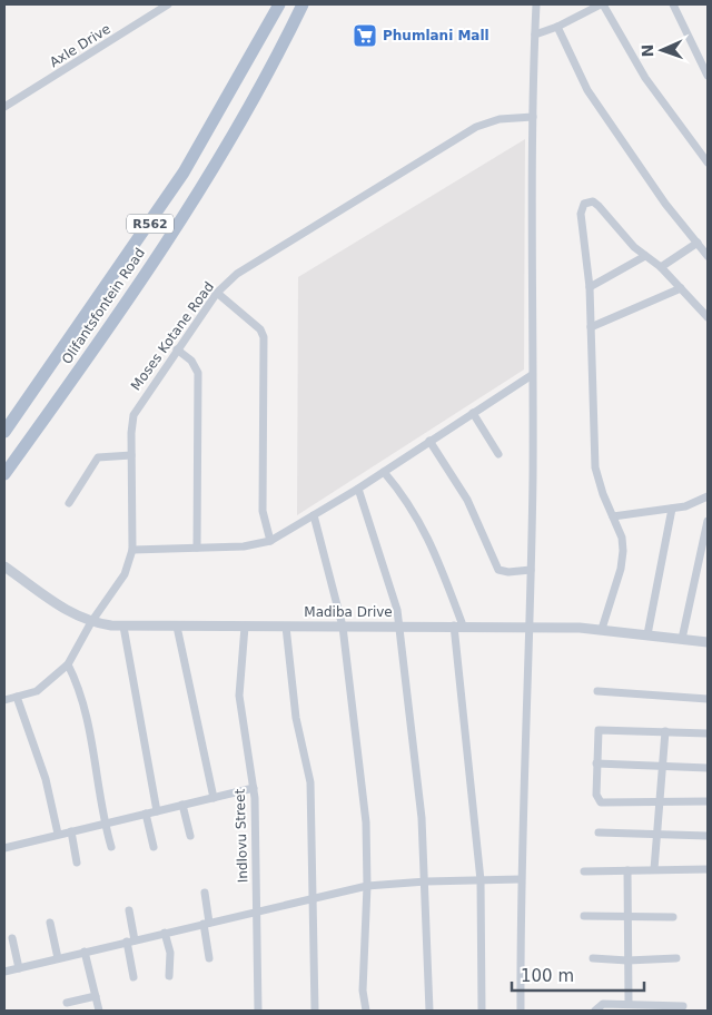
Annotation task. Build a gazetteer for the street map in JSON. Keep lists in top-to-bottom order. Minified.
{"streets":{"main road":["R562","Olifantsfontein Road"],"street":["Axle Drive","Moses Kotane Road","Madiba Drive","Indlovu Street"]},"crossings":[["Moses Kotane Road","Madiba Drive"],["Madiba Drive","Indlovu Street"]],"places":{"supermarket":["Phumlani Mall"]},"scale_bar":"100 m","north":"left"}
